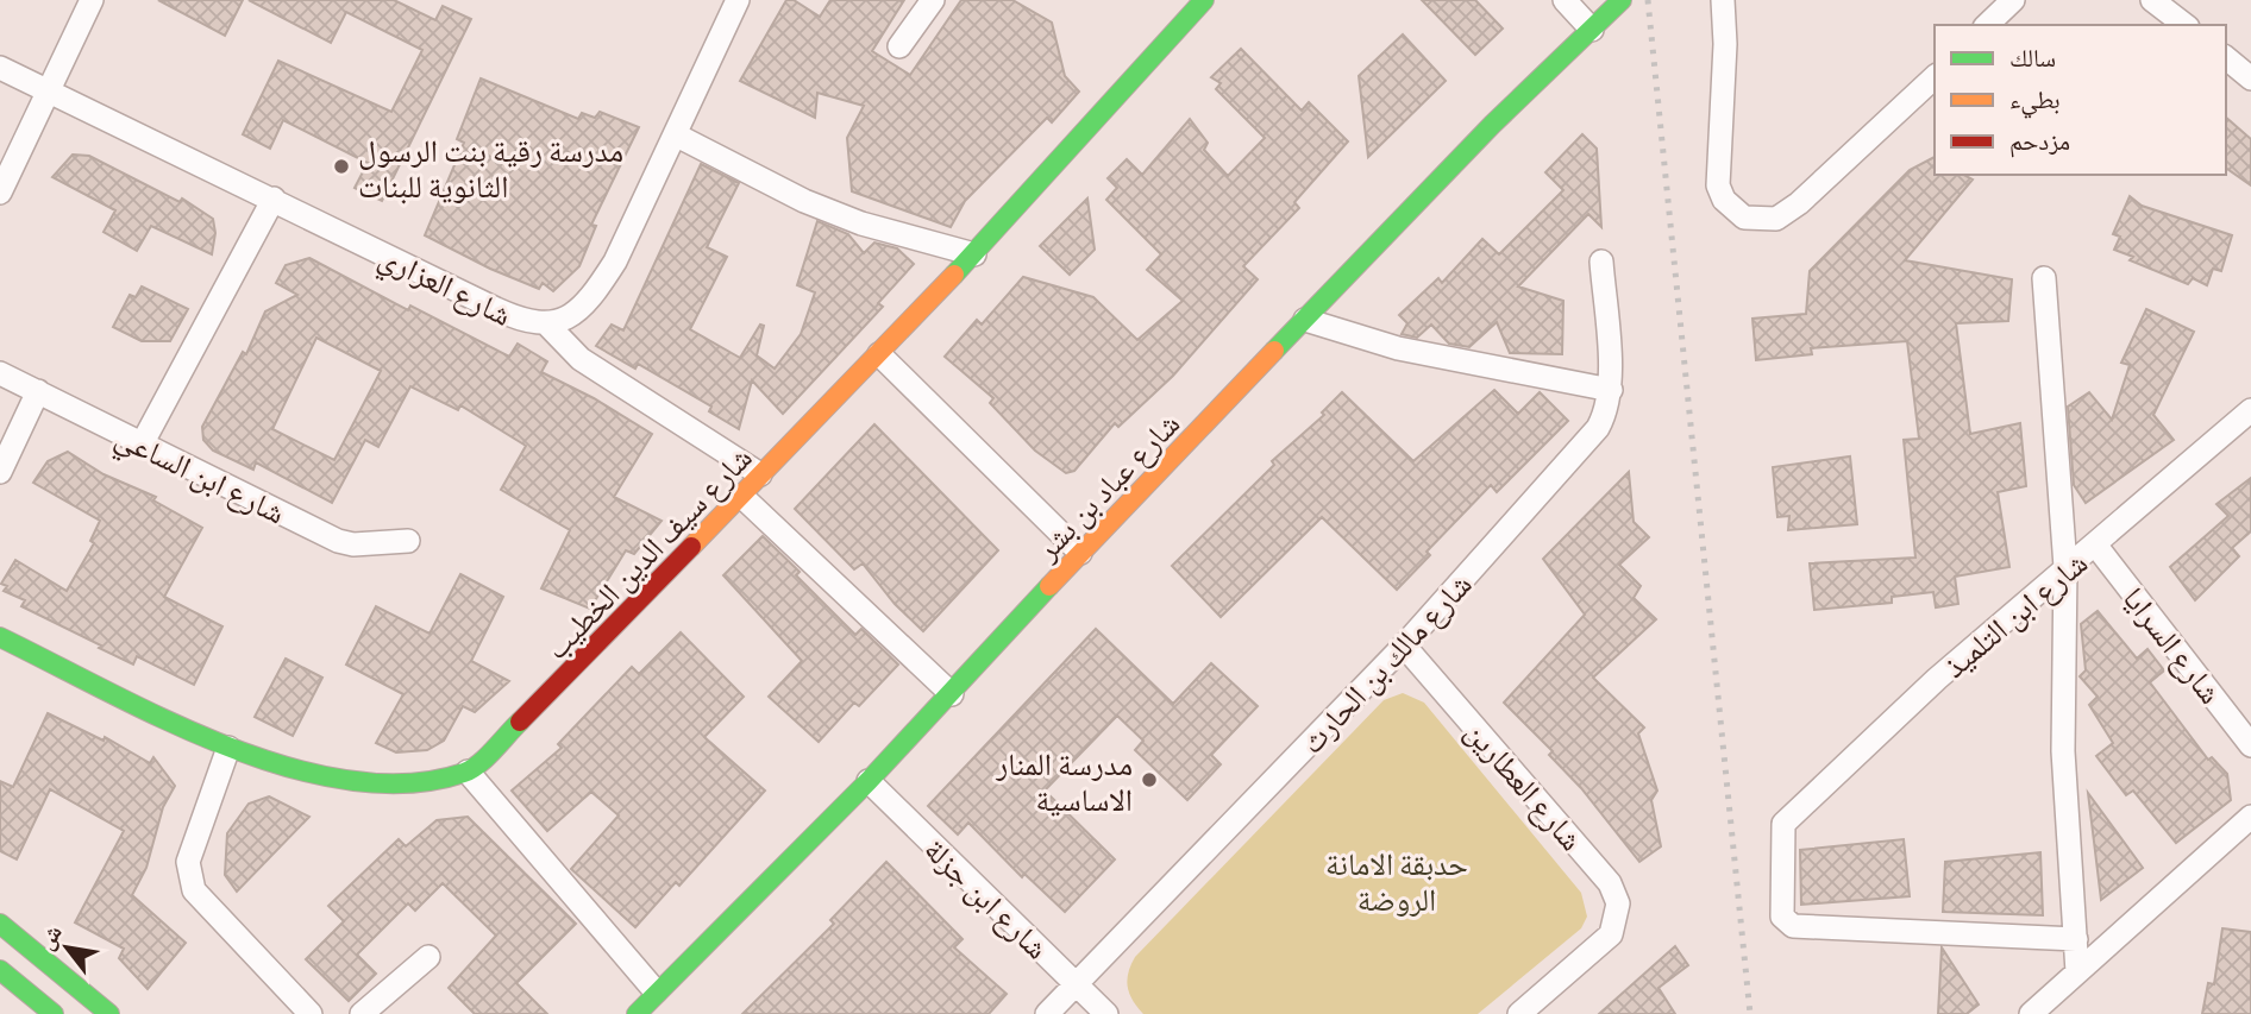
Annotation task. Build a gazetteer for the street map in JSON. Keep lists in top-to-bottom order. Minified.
{"streets":{"street":["شارع العزاري","شارع ابن الساعي","شارع عباد بن بشر","شارع سيف الدين الخطيب","شارع ابن التلميذ","شارع السرايا","شارع مالك بن الحارث","شارع العطارين","شارع ابن جزلة"]},"crossings":[["شارع عباد بن بشر","شارع ابن جزلة"],["شارع ابن التلميذ","شارع السرايا"],["شارع مالك بن الحارث","شارع العطارين"],["شارع مالك بن الحارث","شارع ابن جزلة"]],"parks":["حدبقة الامانة الروضة"],"places":["مدرسة رقية بنت الرسول الثانوية للبنات","مدرسة المنار الاساسية"],"legend":["سالك","بطيء","مزدحم"],"north":"top left"}
